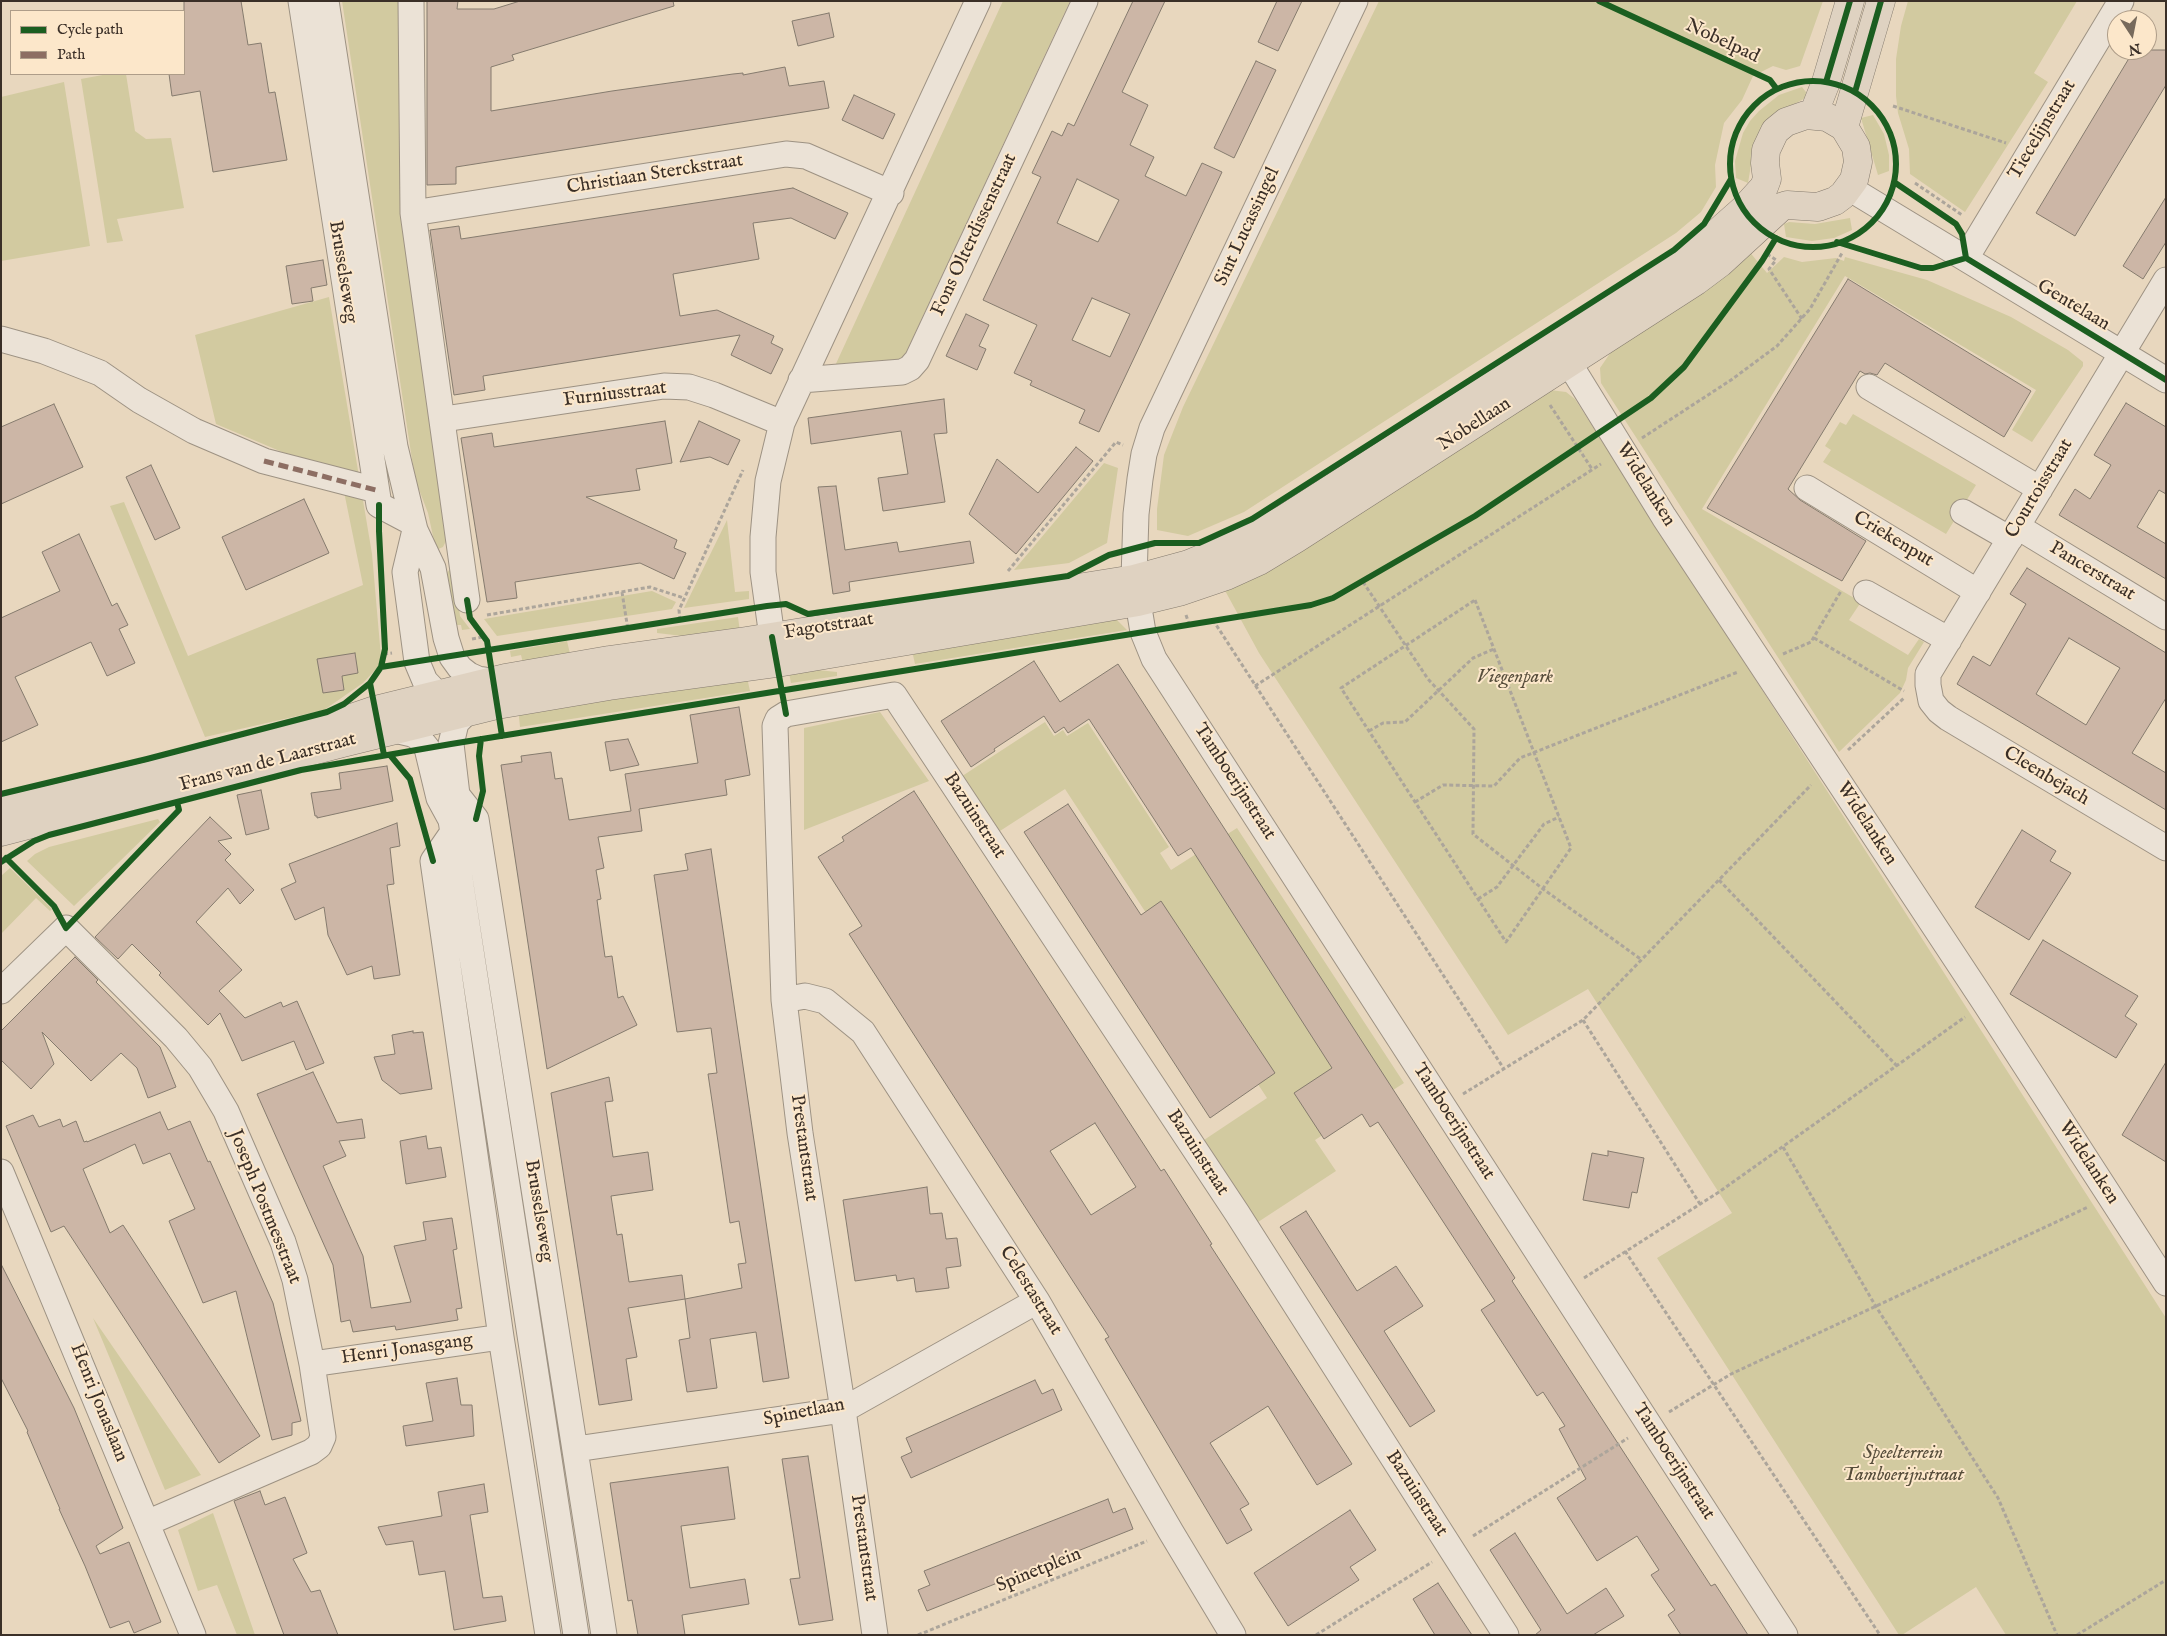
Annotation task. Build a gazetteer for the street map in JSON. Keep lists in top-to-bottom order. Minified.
{"streets":{"main road":["Nobellaan","Fagotstraat","Frans van de Laarstraat"],"street":["Tiecelijnstraat","Christiaan Sterckstraat","Sint Lucassingel","Fons Olterdissenstraat","Brusselseweg","Gentelaan","Furniusstraat","Widelanken","Courtoisstraat","Criekenput","Pancerstraat","Cleenbejach","Tamboerijnstraat","Bazuinstraat","Prestantstraat","Joseph Postmesstraat","Celestastraat","Henri Jonasgang","Henri Jonaslaan","Spinetlaan"],"path":["Spinetplein"],"cycle path":["Nobelpad"]},"crossings":[["Tiecelijnstraat","Gentelaan"],["Sint Lucassingel","Nobellaan"],["Sint Lucassingel","Fagotstraat"],["Sint Lucassingel","Tamboerijnstraat"],["Brusselseweg","Fagotstraat"],["Brusselseweg","Frans van de Laarstraat"],["Brusselseweg","Henri Jonasgang"],["Brusselseweg","Spinetlaan"],["Gentelaan","Nobellaan"],["Gentelaan","Courtoisstraat"],["Nobellaan","Widelanken"],["Nobellaan","Fagotstraat"],["Nobellaan","Tamboerijnstraat"],["Courtoisstraat","Criekenput"],["Courtoisstraat","Pancerstraat"],["Courtoisstraat","Cleenbejach"],["Fagotstraat","Frans van de Laarstraat"],["Fagotstraat","Tamboerijnstraat"],["Bazuinstraat","Prestantstraat"],["Prestantstraat","Celestastraat"],["Prestantstraat","Spinetlaan"],["Joseph Postmesstraat","Henri Jonasgang"],["Joseph Postmesstraat","Henri Jonaslaan"],["Celestastraat","Spinetlaan"],["Celestastraat","Spinetplein"]],"parks":["Viegenpark","Speelterrein Tamboerijnstraat"],"legend":["Cycle path","Path"],"north":"bottom"}
